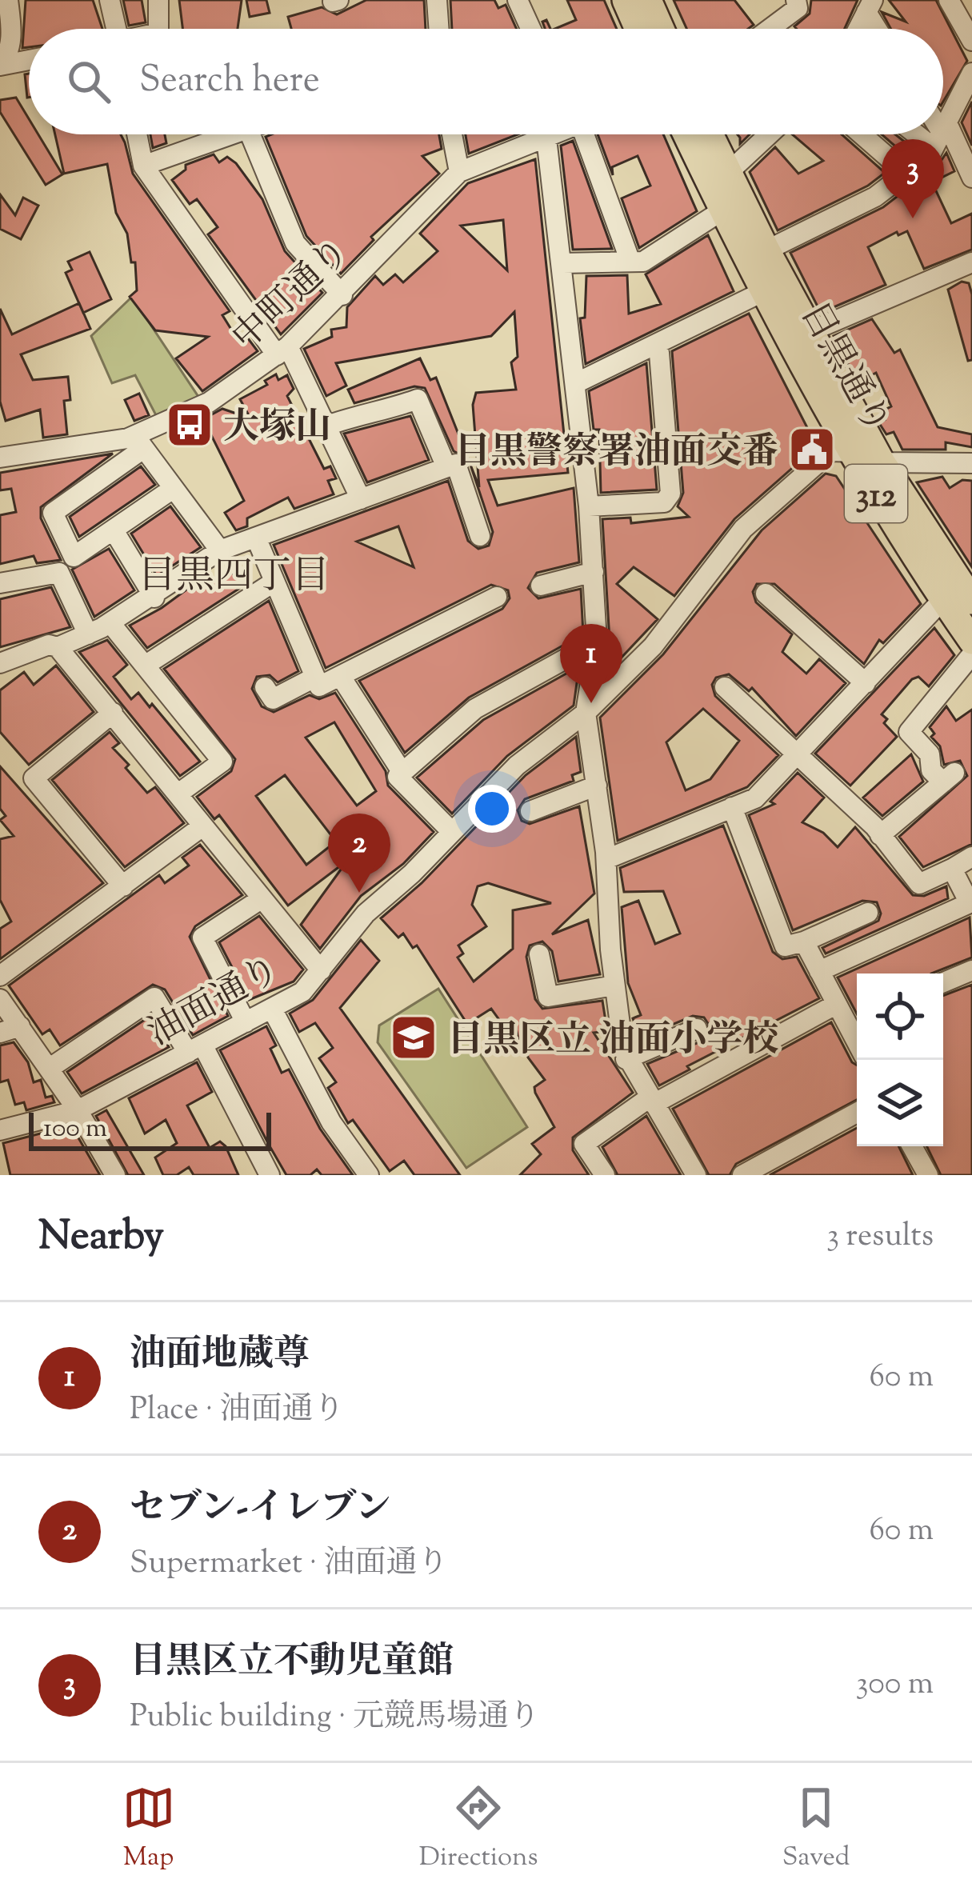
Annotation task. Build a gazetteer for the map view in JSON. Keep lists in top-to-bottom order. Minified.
{"streets":{"main road":["目黒通り","312"],"street":["中町通り","油面通り"]},"crossings":[["目黒通り","油面通り"]],"districts":["目黒四丁目"],"places":{"bus stop":["大塚山"],"public building":["目黒警察署油面交番"],"school or university":["目黒区立 油面小学校"]},"scale_bar":"100 m","page":{"search":"Search here","pins":["3","1","2"],"scale":"100 m","heading":["Nearby","3 results"],"list":[{"mark":"1","name":"油面地蔵尊","note":"Place · 油面通り","value":"60 m"},{"mark":"2","name":"セブン-イレブン","note":"Supermarket · 油面通り","value":"60 m"},{"mark":"3","name":"目黒区立不動児童館","note":"Public building · 元競馬場通り","value":"300 m"}],"nav":["Map","Directions","Saved"]}}
